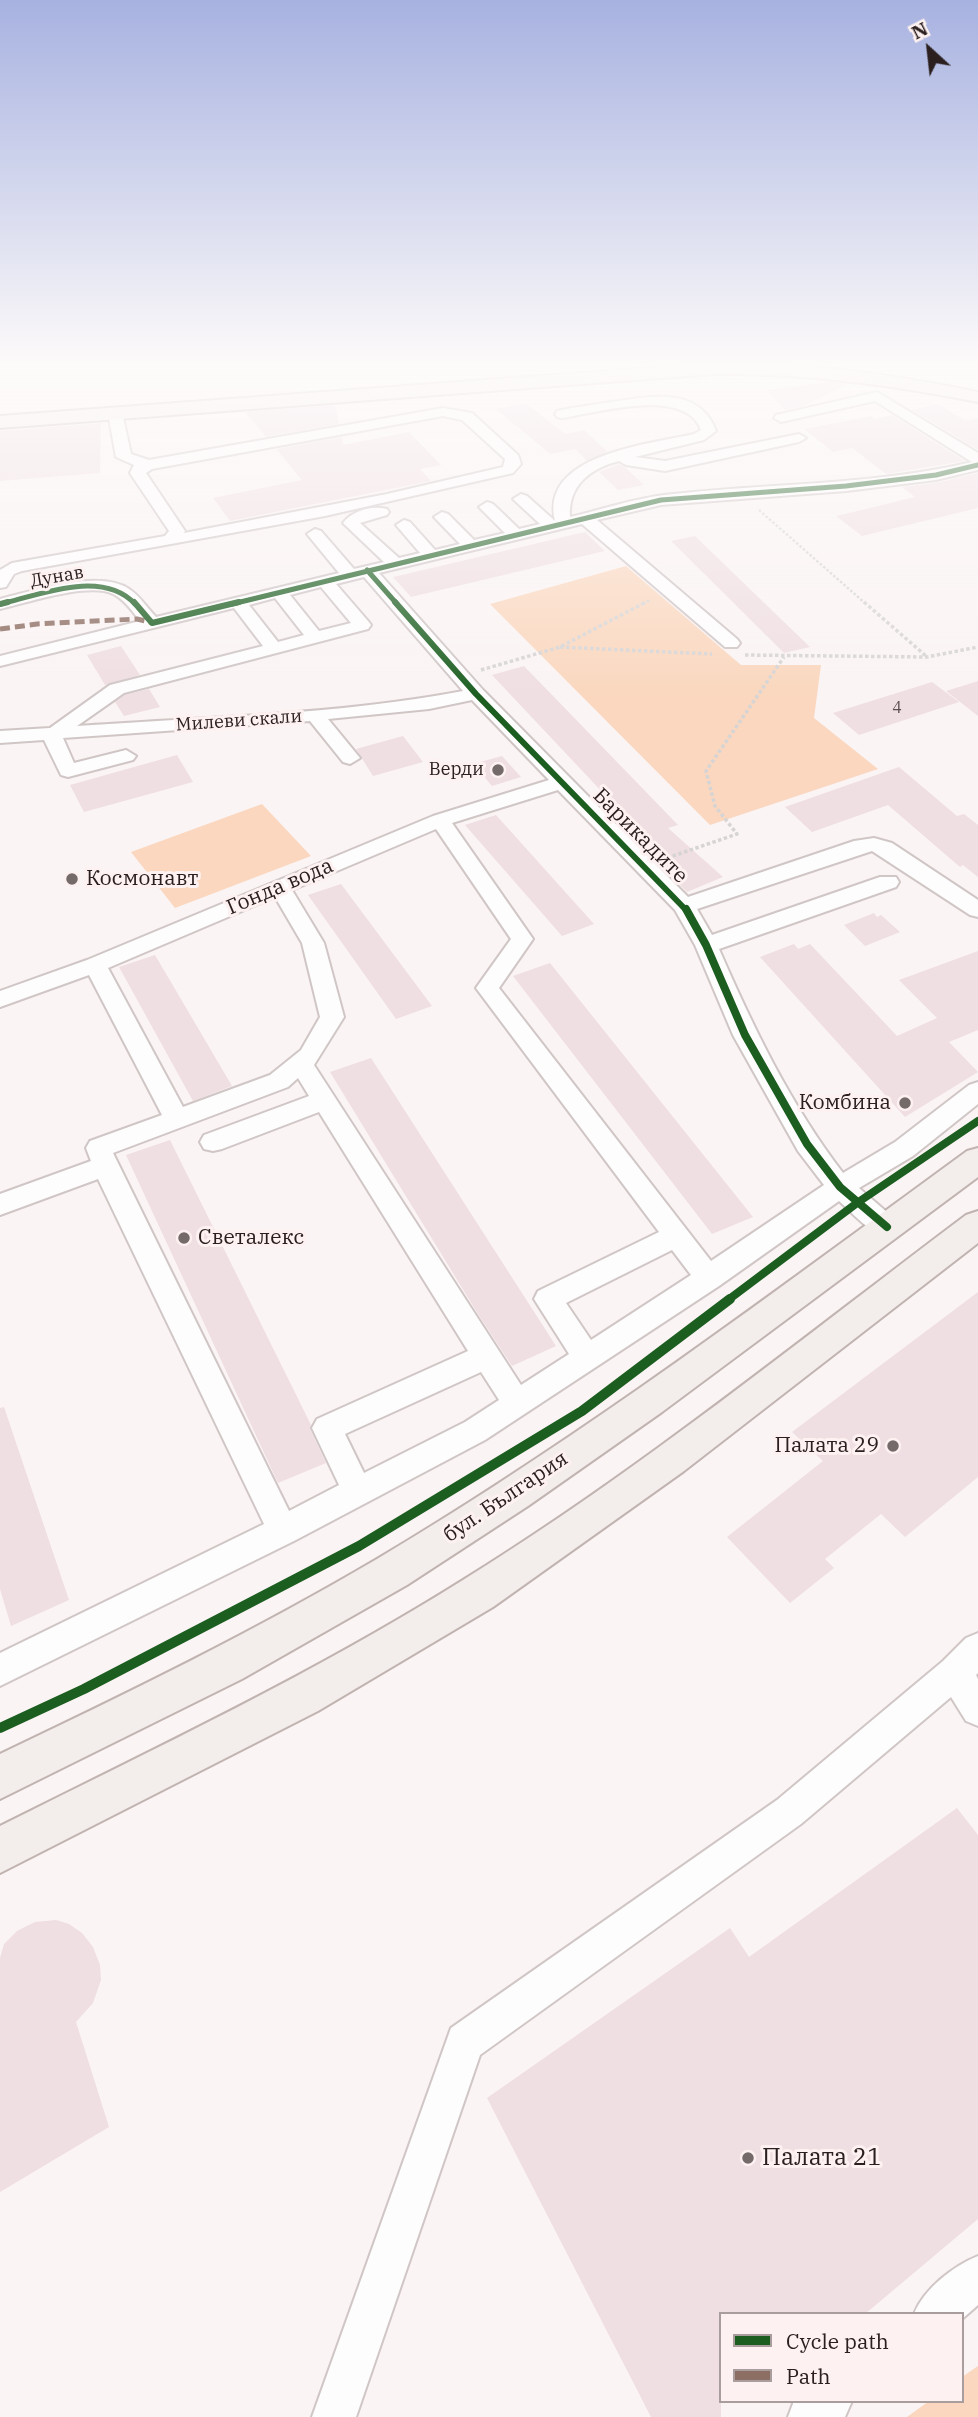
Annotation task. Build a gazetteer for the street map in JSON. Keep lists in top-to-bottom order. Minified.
{"streets":{"main road":["бул. България"],"street":["Дунав","Милеви скали","Барикадите","Гонда вода"]},"crossings":[["Милеви скали","Барикадите"],["Барикадите","Гонда вода"],["Барикадите","бул. България"]],"places":["Верди","Космонавт","Комбина","Светалекс","Палата 29","Палата 21"],"house_numbers":["4"],"legend":["Cycle path","Path"],"north":"top left"}
